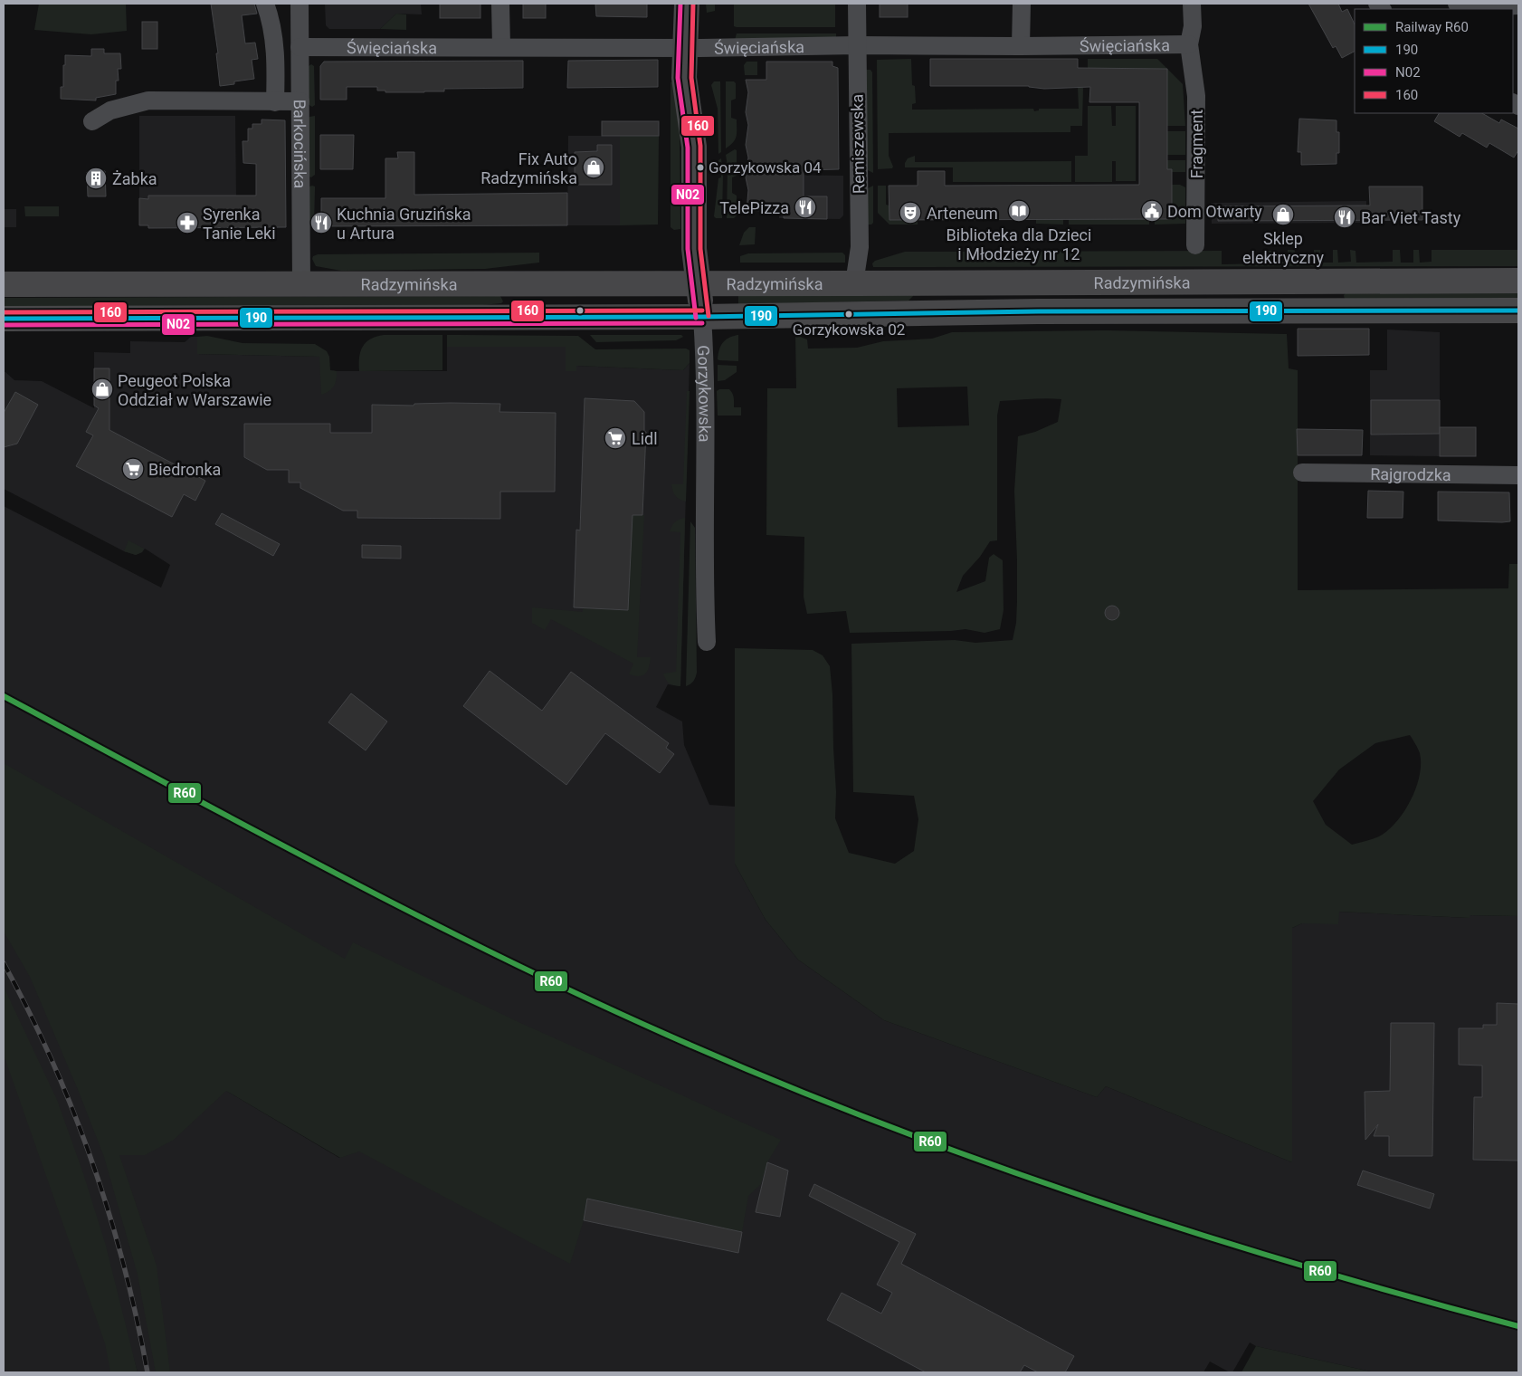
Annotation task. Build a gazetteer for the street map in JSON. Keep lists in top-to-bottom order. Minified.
{"streets":{"main road":["Radzymińska","Gorzykowska"],"street":["Święciańska","Barkocińska","Remiszewska","Fragment","Rajgrodzka"]},"crossings":[["Święciańska","Barkocińska"],["Święciańska","Remiszewska"],["Święciańska","Fragment"],["Święciańska","Gorzykowska"],["Barkocińska","Radzymińska"],["Remiszewska","Radzymińska"],["Radzymińska","Gorzykowska"]],"places":{"shop":["Fix Auto Radzymińska","Sklep elektryczny","Peugeot Polska Oddział w Warszawie"],"other":["Gorzykowska 04","Gorzykowska 02"],"building":["Żabka"],"restaurant":["TelePizza","Bar Viet Tasty","Kuchnia Gruzińska u Artura"],"library":["Biblioteka dla Dzieci i Młodzieży nr 12"],"public building":["Dom Otwarty"],"theatre":["Arteneum"],"pharmacy":["Syrenka Tanie Leki"],"supermarket":["Lidl","Biedronka"]},"lines":["transit line N02","transit line 160","transit line 190","rail line R60"],"legend":["Railway R60","190","N02","160"]}
